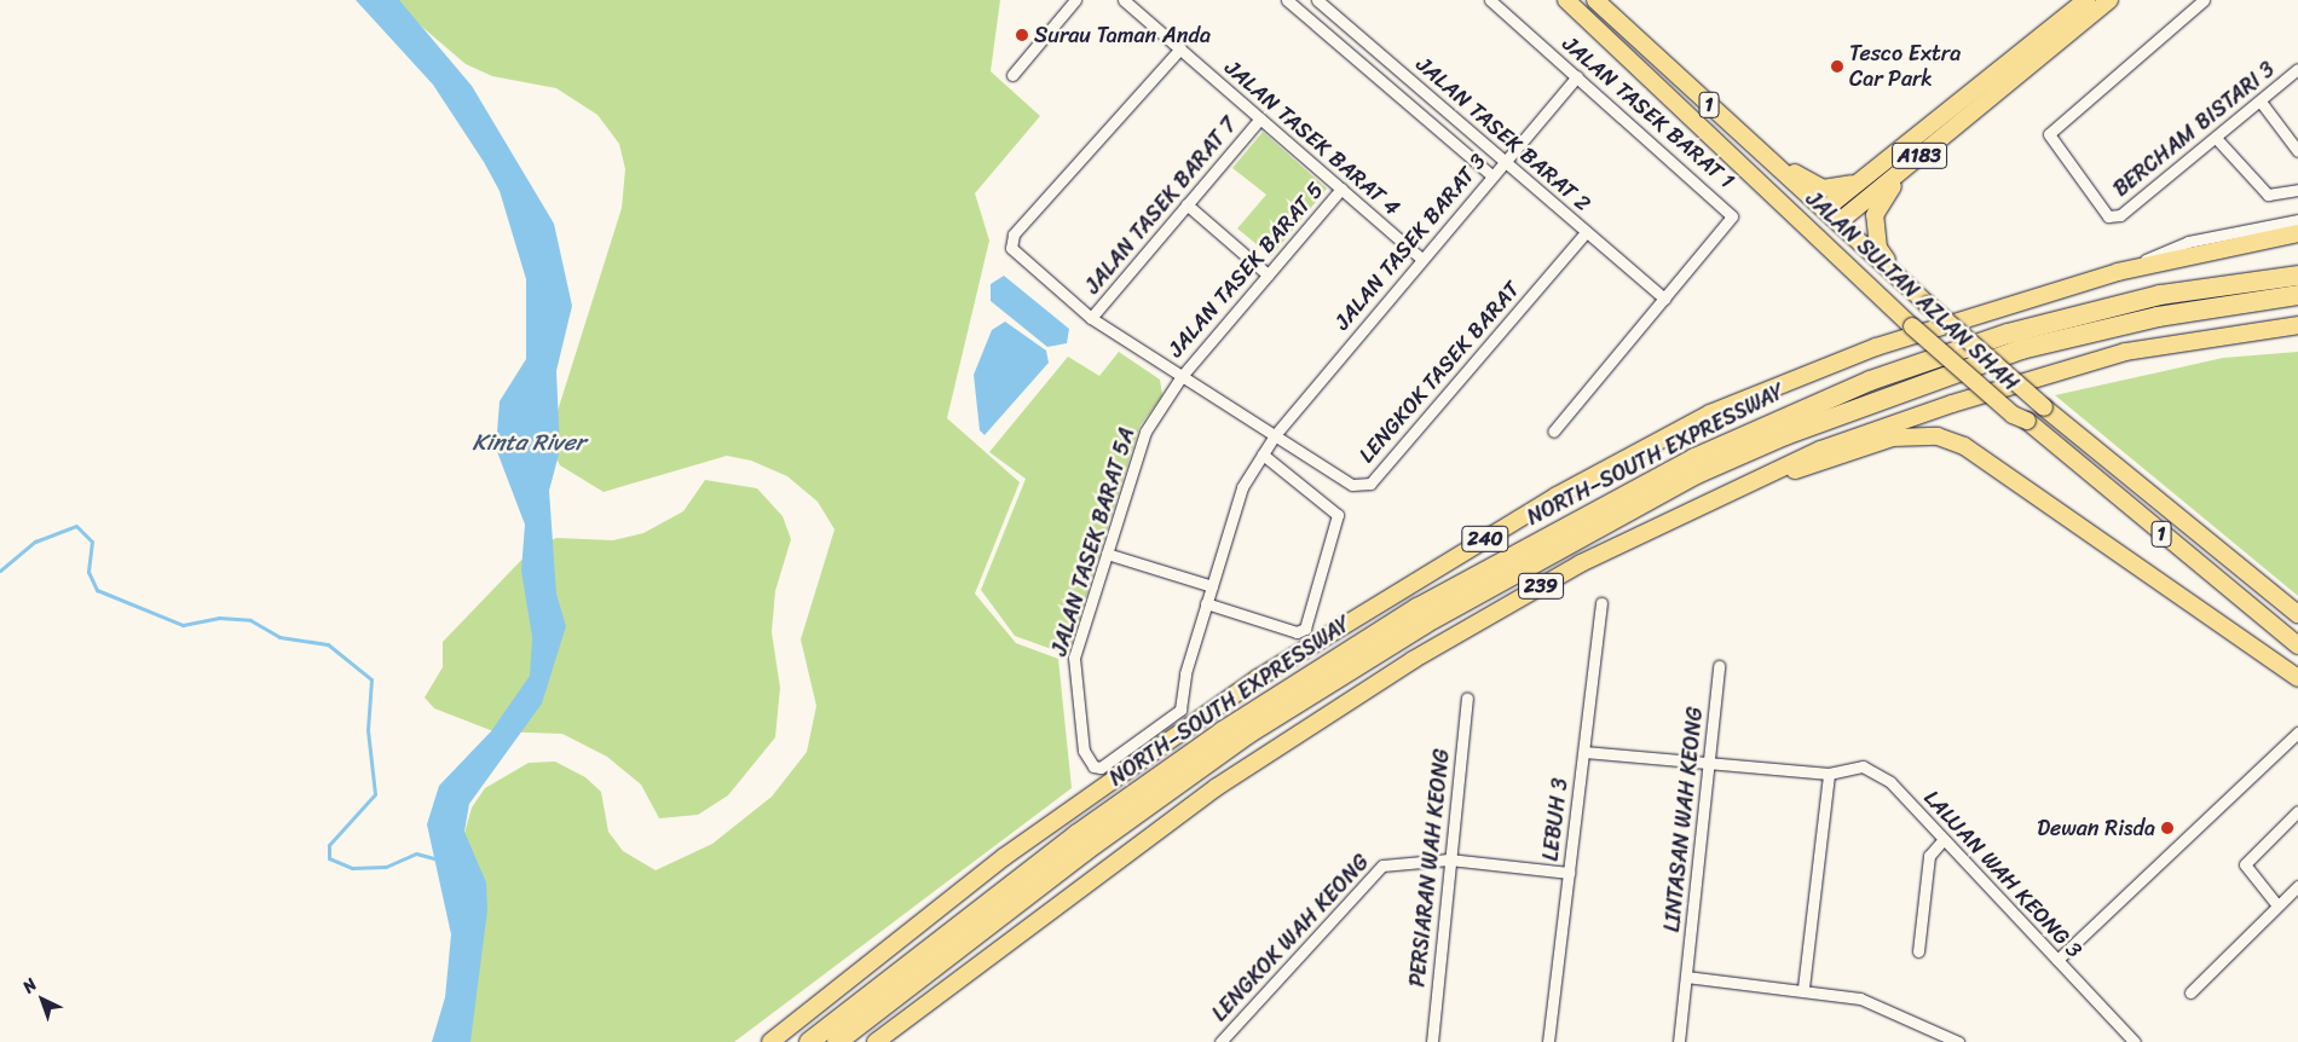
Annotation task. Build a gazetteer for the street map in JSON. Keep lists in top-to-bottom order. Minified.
{"streets":{"highway":["NORTH–SOUTH EXPRESSWAY"],"main road":["1","A183","JALAN SULTAN AZLAN SHAH","240","239"],"street":["JALAN TASEK BARAT 1","BERCHAM BISTARI 3","JALAN TASEK BARAT 2","JALAN TASEK BARAT 4","JALAN TASEK BARAT 7","JALAN TASEK BARAT 3","JALAN TASEK BARAT 5","LENGKOK TASEK BARAT","JALAN TASEK BARAT 5A","LEBUH 3","LINTASAN WAH KEONG","PERSIARAN WAH KEONG","LALUAN WAH KEONG 3","LENGKOK WAH KEONG"]},"crossings":[["JALAN TASEK BARAT 1","JALAN TASEK BARAT 2"],["JALAN TASEK BARAT 1","JALAN TASEK BARAT 3"],["JALAN TASEK BARAT 2","JALAN TASEK BARAT 3"],["JALAN TASEK BARAT 2","LENGKOK TASEK BARAT"],["JALAN TASEK BARAT 4","JALAN TASEK BARAT 7"],["JALAN TASEK BARAT 4","JALAN TASEK BARAT 3"],["JALAN TASEK BARAT 4","JALAN TASEK BARAT 5"],["JALAN TASEK BARAT 4","LENGKOK TASEK BARAT"],["A183","JALAN SULTAN AZLAN SHAH"],["JALAN TASEK BARAT 7","LENGKOK TASEK BARAT"],["JALAN TASEK BARAT 3","LENGKOK TASEK BARAT"],["JALAN TASEK BARAT 3","JALAN TASEK BARAT 5A"],["JALAN TASEK BARAT 5","LENGKOK TASEK BARAT"],["JALAN TASEK BARAT 5","JALAN TASEK BARAT 5A"],["LENGKOK TASEK BARAT","JALAN TASEK BARAT 5A"],["LEBUH 3","LALUAN WAH KEONG 3"],["LEBUH 3","LENGKOK WAH KEONG"],["LINTASAN WAH KEONG","LALUAN WAH KEONG 3"],["PERSIARAN WAH KEONG","LENGKOK WAH KEONG"]],"water":["Kinta River"],"places":["Surau Taman Anda","Tesco Extra Car Park","Dewan Risda"],"north":"top left"}
